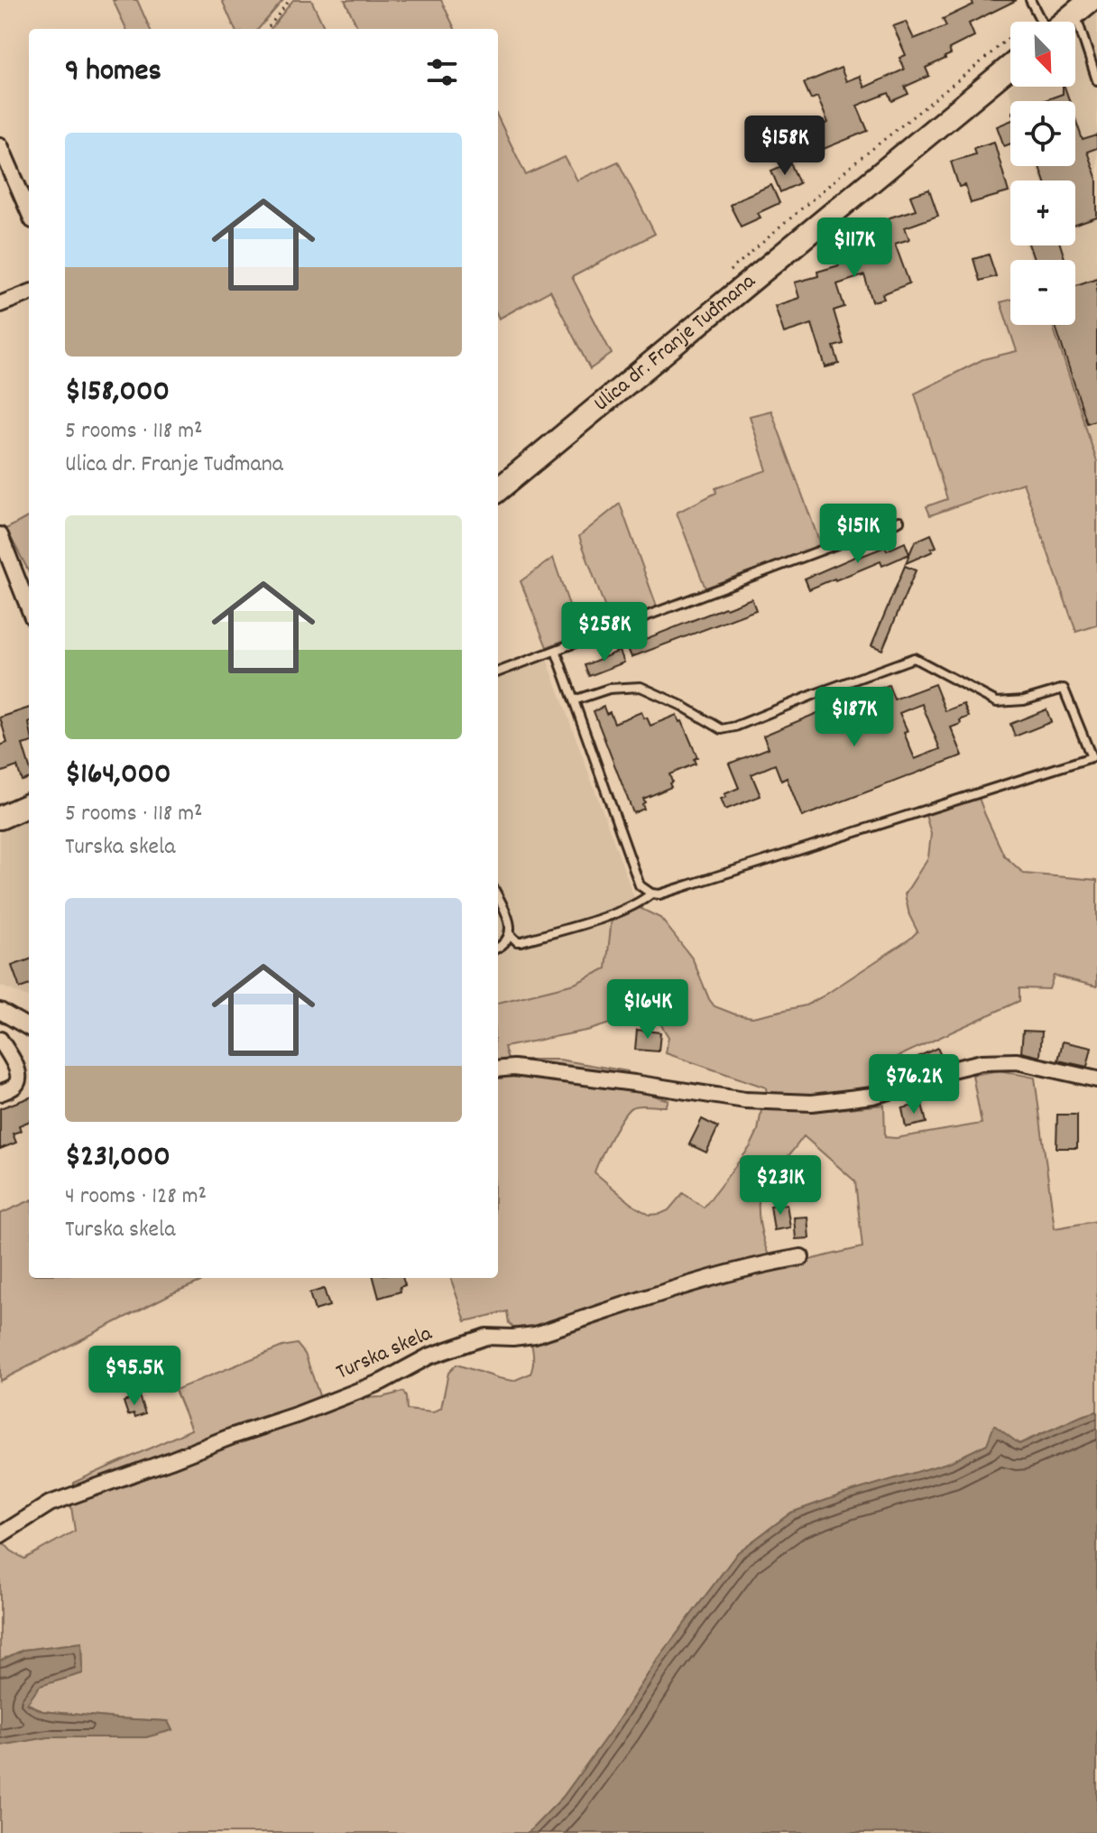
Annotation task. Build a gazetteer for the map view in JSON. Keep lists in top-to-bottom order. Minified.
{"streets":{"main road":["Ulica dr. Franje Tuđmana"],"street":["Turska skela"]},"north":"bottom right","page":{"map_buttons":["+","−"],"heading":"9 homes","price":["$158K","$117K","$151K","$258K","$187K","$164K","$76.2K","$231K","$95.5K"],"list":[{"name":"$158,000","note":"5 rooms · 118 m² · Ulica dr. Franje Tuđmana"},{"name":"$164,000","note":"5 rooms · 118 m² · Turska skela"},{"name":"$231,000","note":"4 rooms · 128 m² · Turska skela"}]}}
